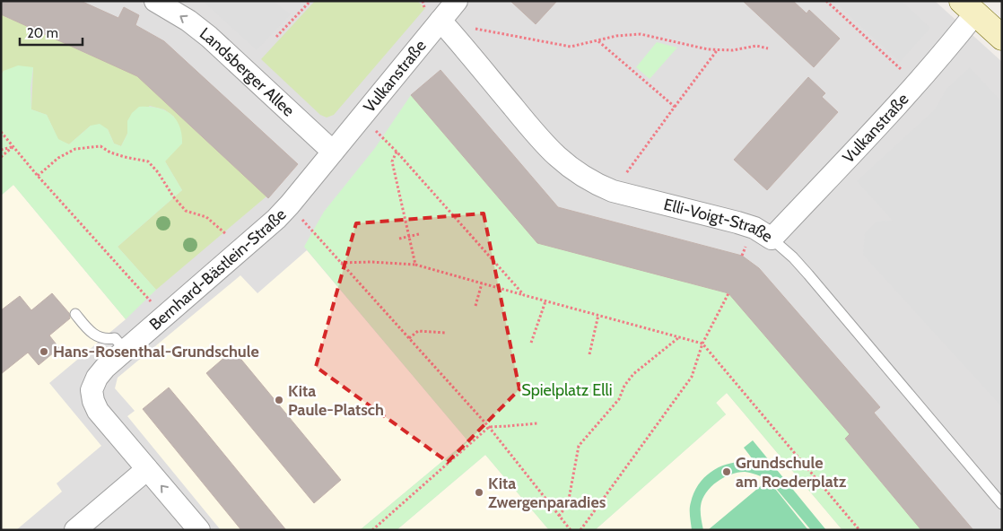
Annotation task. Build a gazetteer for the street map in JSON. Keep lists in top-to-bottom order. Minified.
{"streets":{"street":["Landsberger Allee","Vulkanstraße","Elli-Voigt-Straße","Bernhard-Bästlein-Straße"]},"crossings":[["Landsberger Allee","Vulkanstraße"],["Landsberger Allee","Bernhard-Bästlein-Straße"],["Vulkanstraße","Elli-Voigt-Straße"],["Vulkanstraße","Bernhard-Bästlein-Straße"]],"one_way":["Landsberger Allee"],"parks":["Spielplatz Elli"],"places":["Hans-Rosenthal-Grundschule","Kita Paule-Platsch","Grundschule am Roederplatz","Kita Zwergenparadies"],"scale_bar":"20 m"}
